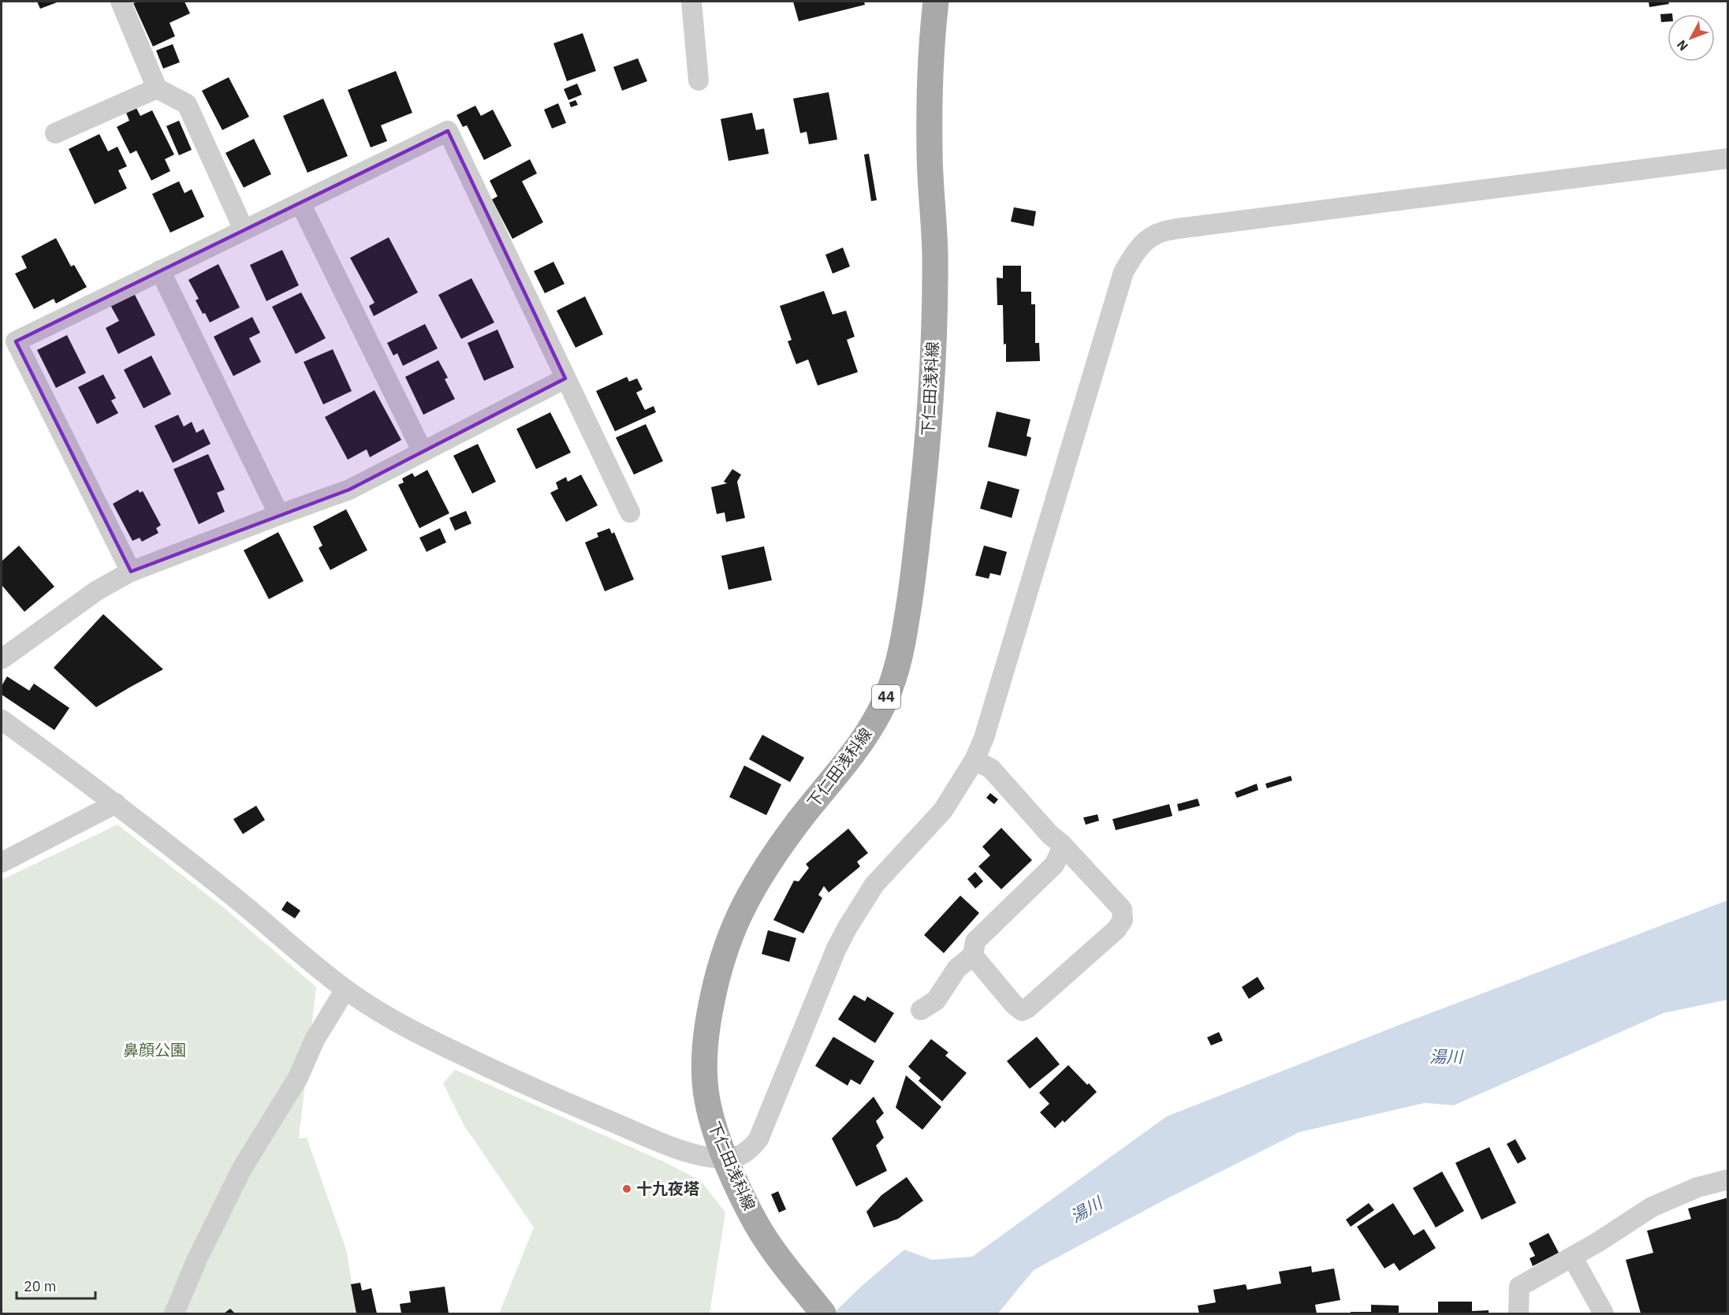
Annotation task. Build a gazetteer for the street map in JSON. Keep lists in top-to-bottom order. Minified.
{"streets":{"main road":["下仁田浅科線","44"]},"water":["湯川"],"parks":["鼻顔公園"],"places":["十九夜塔"],"scale_bar":"20 m","north":"bottom left"}
